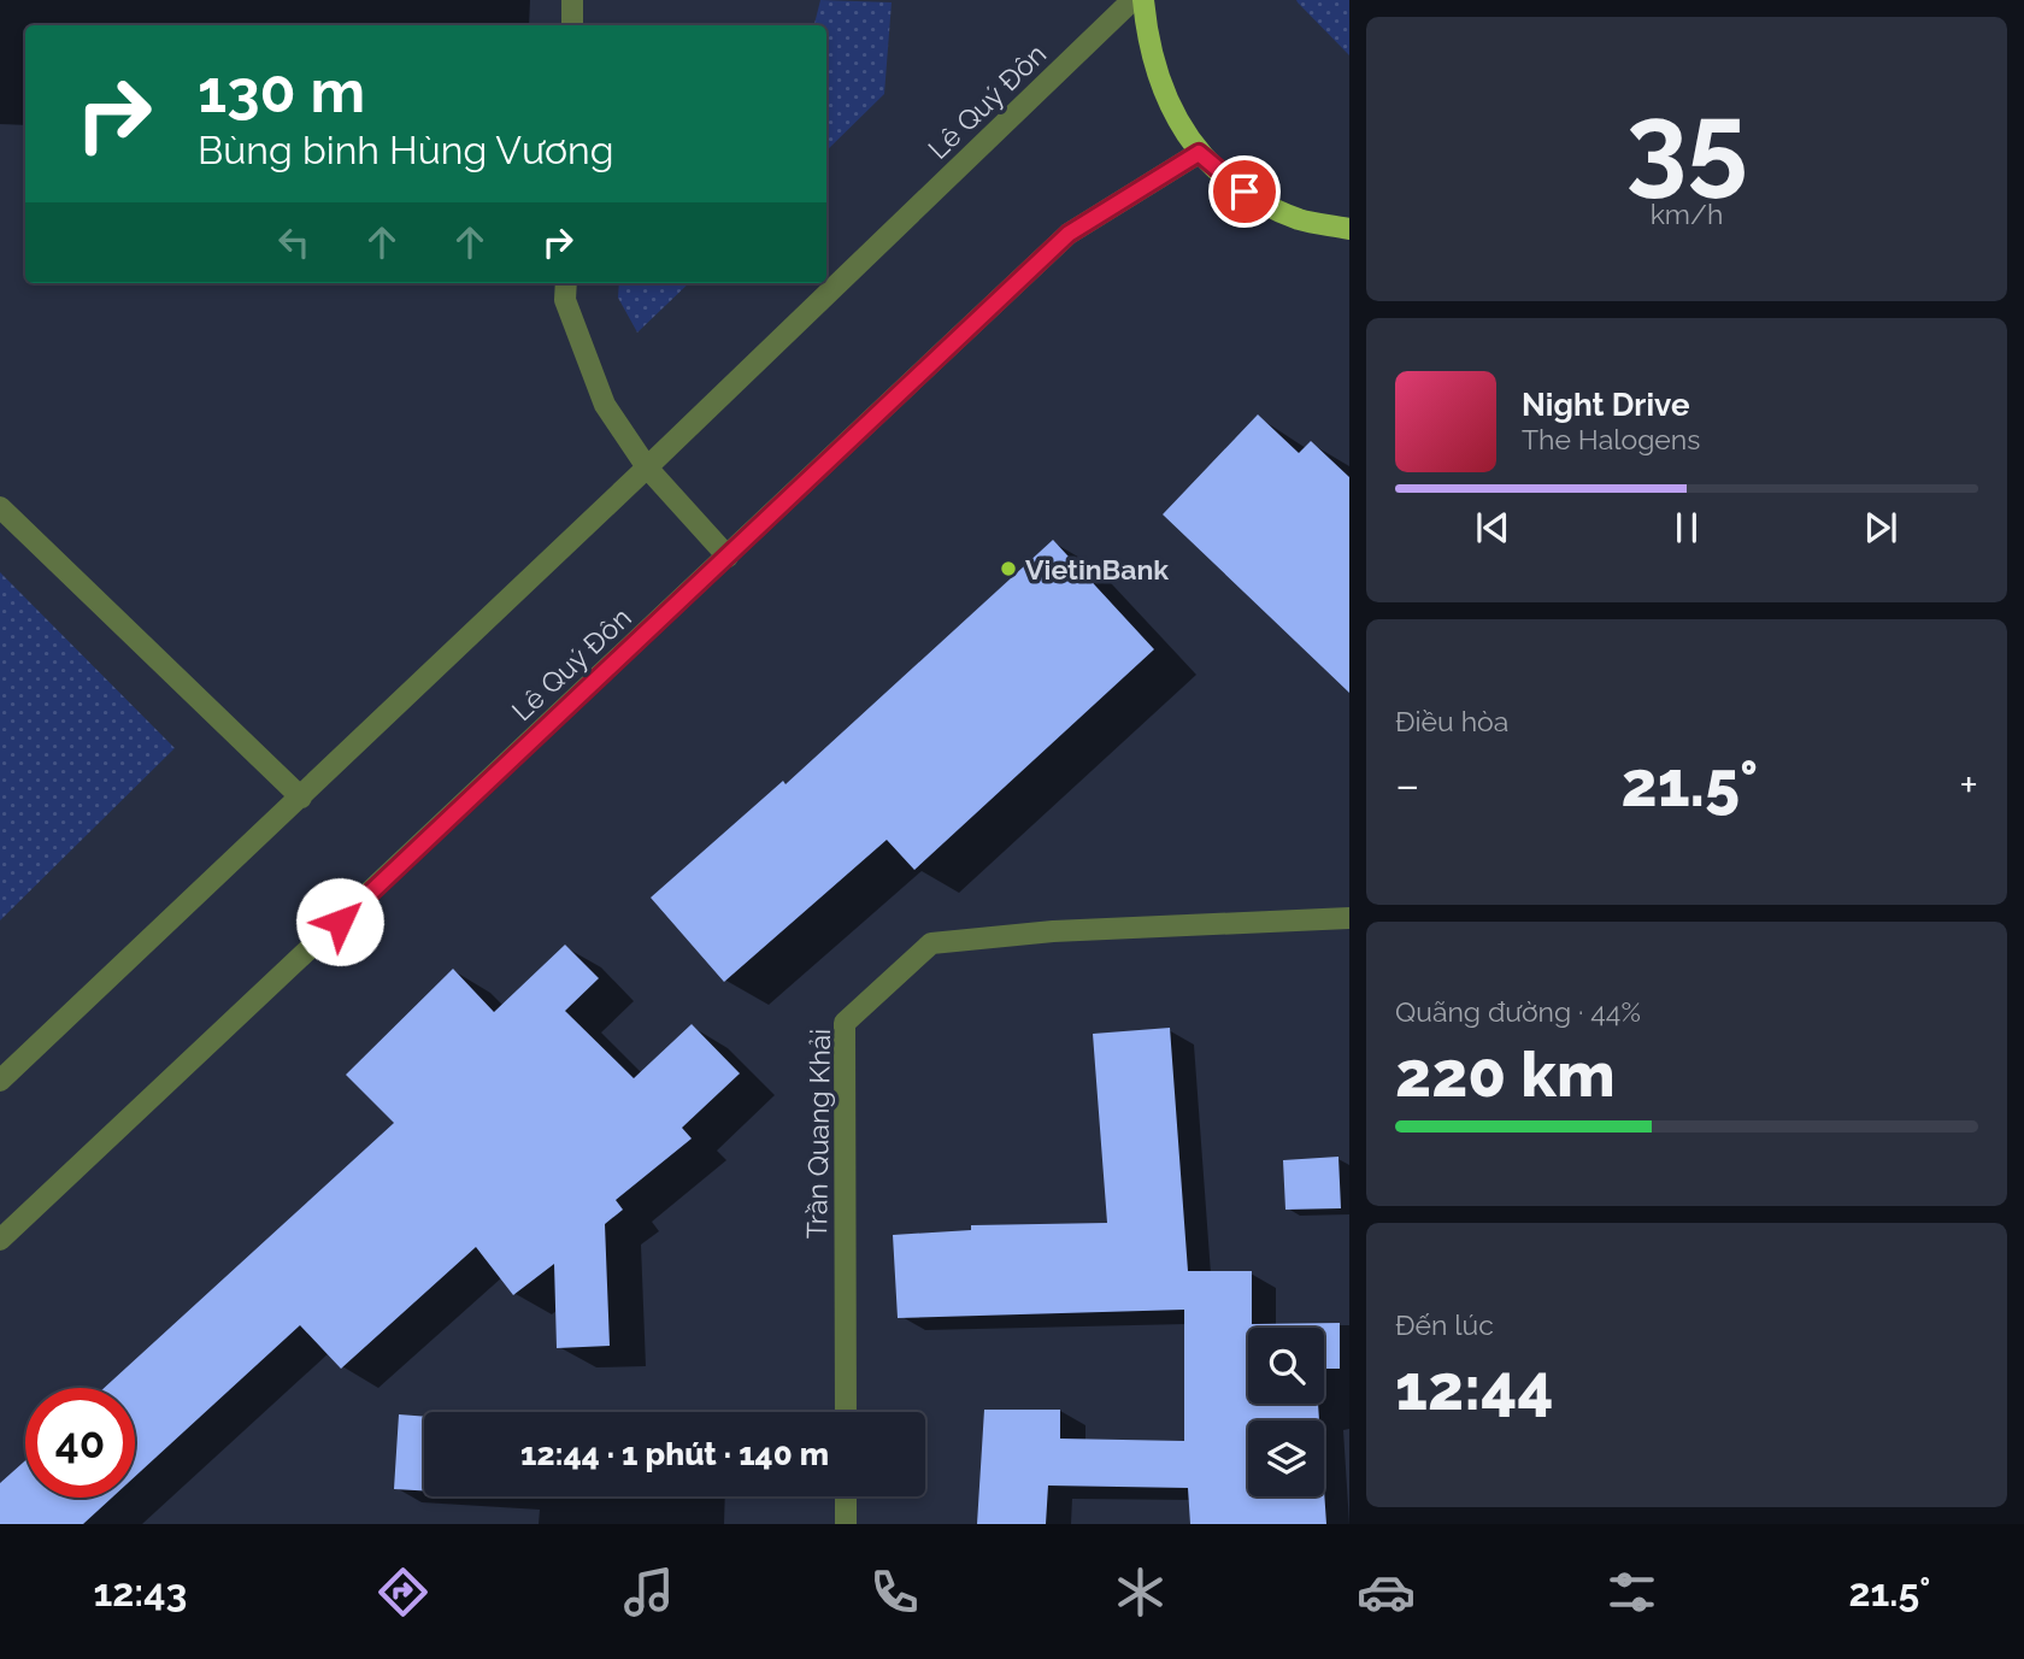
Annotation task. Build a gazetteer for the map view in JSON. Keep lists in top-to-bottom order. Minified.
{"streets":{"street":["Lê Quý Đôn","Trần Quang Khải"]},"places":["VietinBank"],"page":{"tile":[["35","km/h"],"Điều hòa",["Quãng đường · 44%","220 km"],["Đến lúc","12:44"]],"turn":["130 m","Bùng binh Hùng Vương"],"song":["Night Drive","The Halogens"],"heat":["−","21.5°","+"],"limit":"40","trip":"12:44 · 1 phút · 140 m","tabs":["12:43","21.5°"]}}
